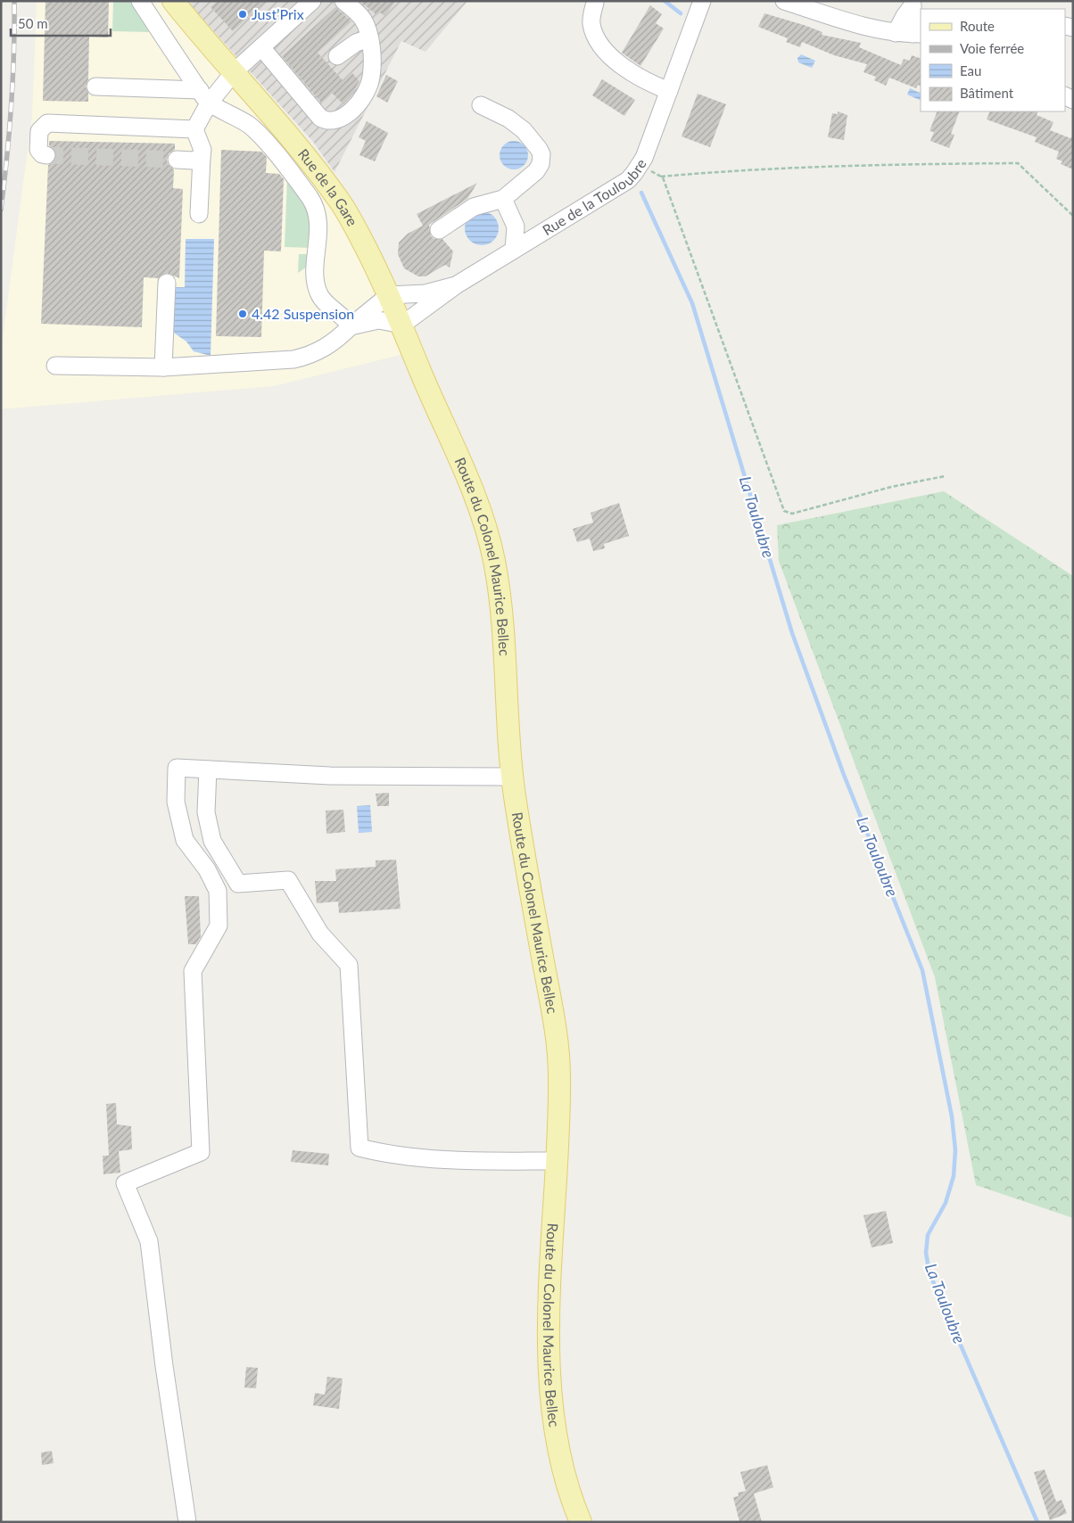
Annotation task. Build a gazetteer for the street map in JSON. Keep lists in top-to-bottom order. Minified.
{"streets":{"main road":["Rue de la Gare","Route du Colonel Maurice Bellec"],"street":["Rue de la Touloubre"]},"crossings":[["Rue de la Gare","Rue de la Touloubre"],["Rue de la Gare","Route du Colonel Maurice Bellec"]],"water":["La Touloubre"],"places":["Just’Prix","4.42 Suspension"],"legend":["Route","Voie ferrée","Eau","Bâtiment"],"scale_bar":"50 m"}
